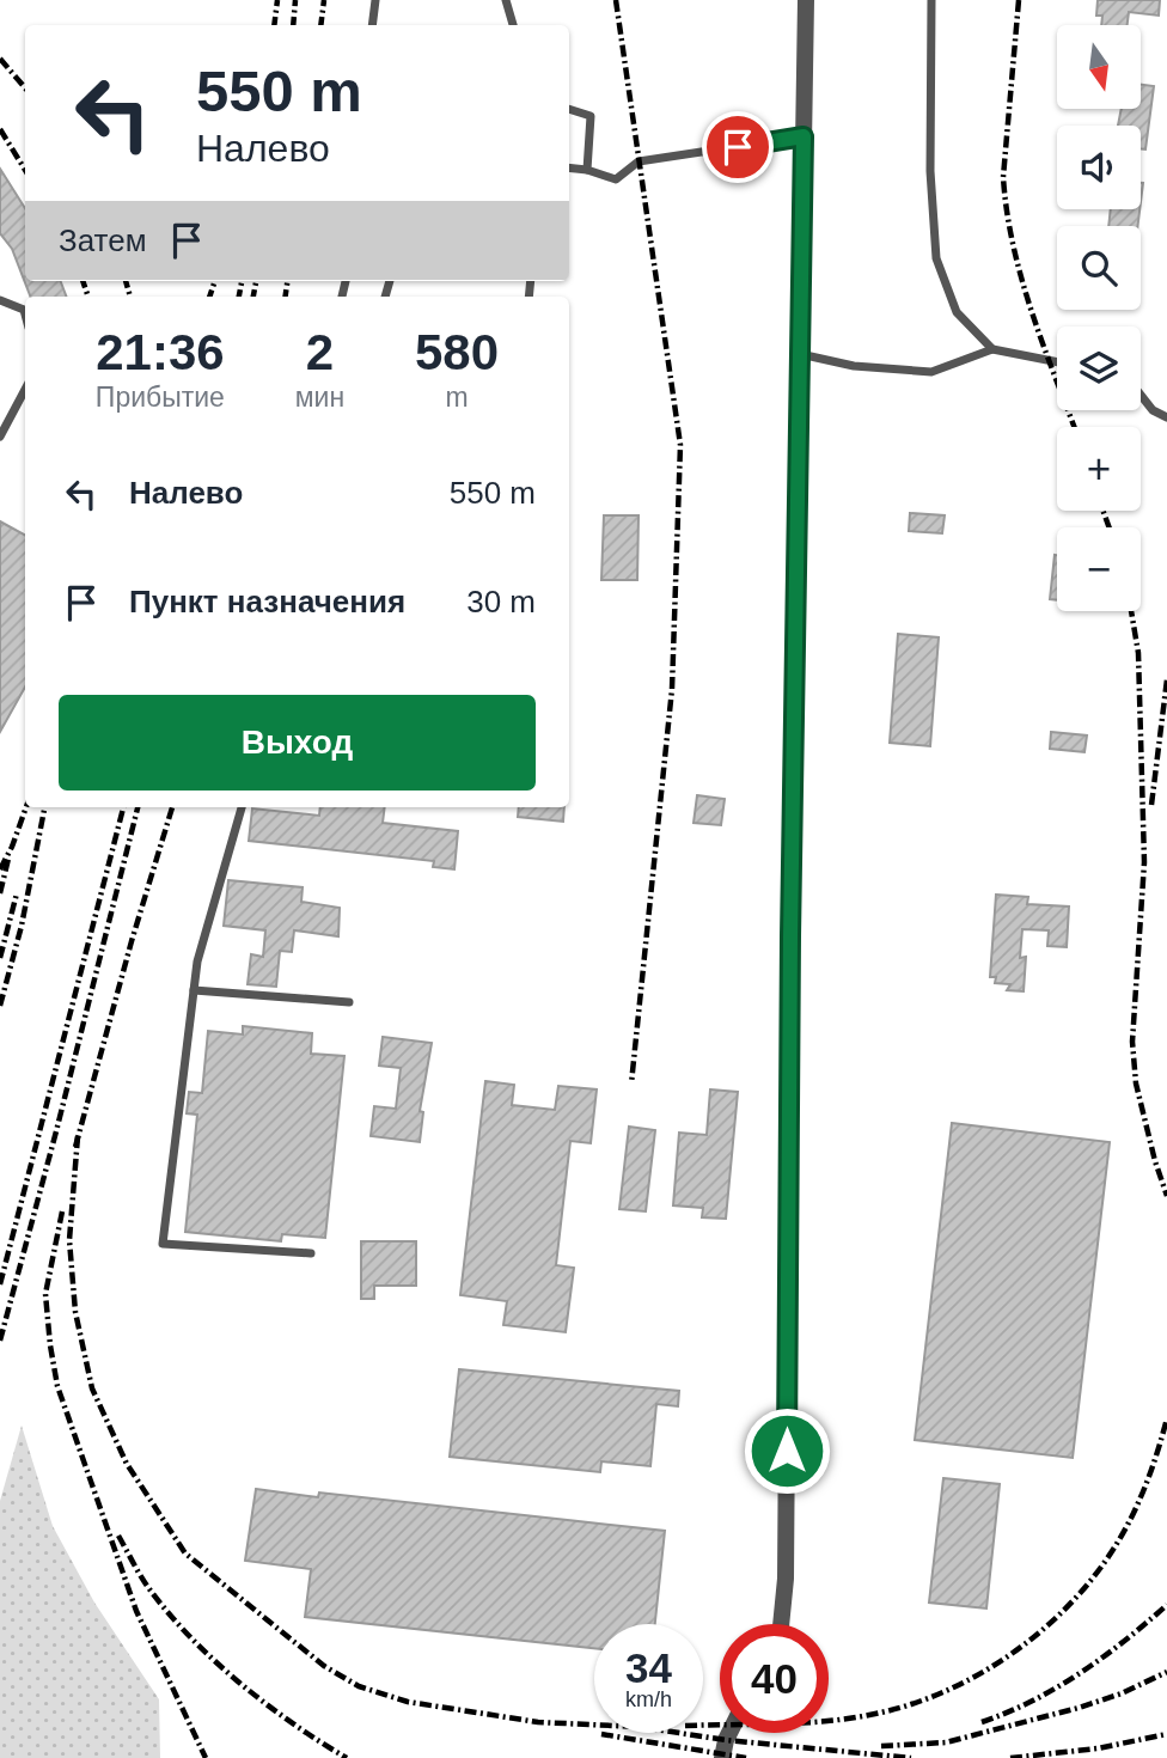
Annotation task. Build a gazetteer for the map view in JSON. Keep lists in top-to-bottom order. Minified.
{"north":"bottom","page":{"map_buttons":["+","−"],"turn":["550 m","Налево"],"then":"Затем","eta":["21:36","Прибытие","2","мин","580","m"],"list":[{"name":"Налево","value":"550 m"},{"name":"Пункт назначения","value":"30 m"}],"buttons":"Выход","speed":"34 km/h","limit":"40"}}
